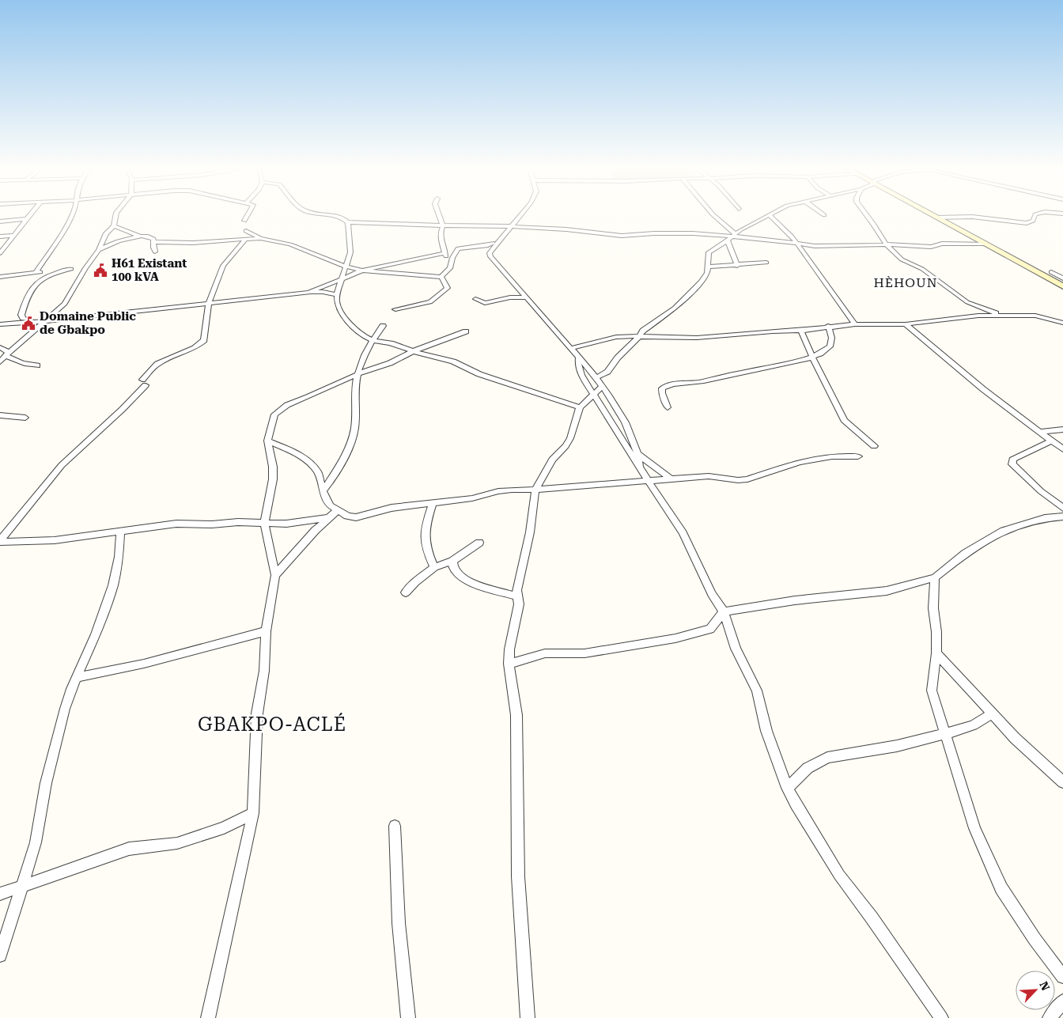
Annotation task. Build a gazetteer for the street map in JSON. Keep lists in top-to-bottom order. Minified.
{"districts":["HÈHOUN","GBAKPO-ACLÉ"],"places":{"public building":["H61 Existant 100 kVA","Domaine Public de Gbakpo"]},"north":"top right"}
